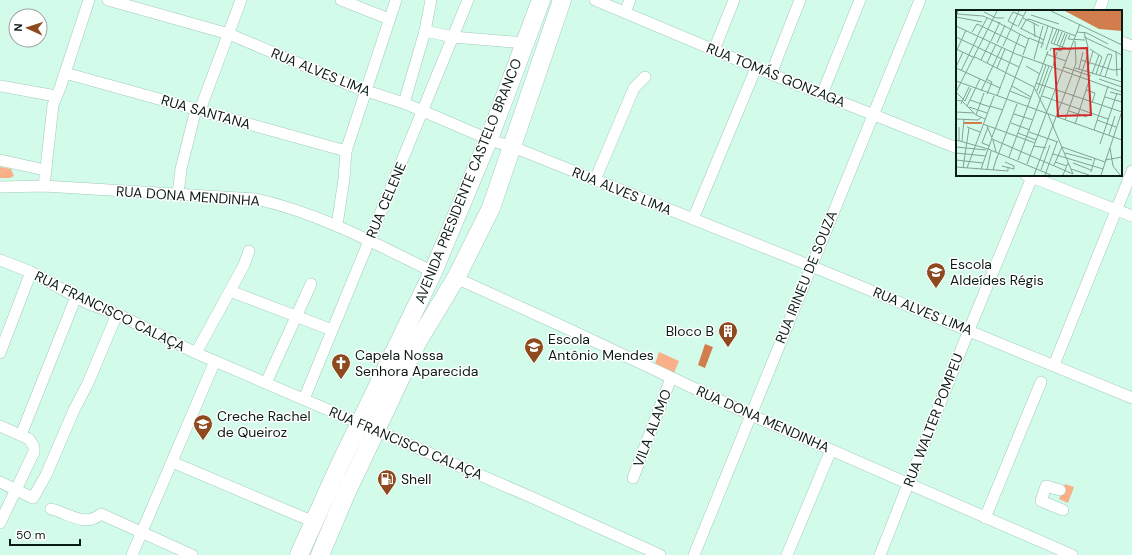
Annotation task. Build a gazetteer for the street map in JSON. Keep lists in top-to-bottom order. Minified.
{"streets":{"main road":["AVENIDA PRESIDENTE CASTELO BRANCO"],"street":["RUA ALVES LIMA","RUA TOMÁS GONZAGA","RUA SANTANA","RUA DONA MENDINHA","RUA CELENE","RUA IRINEU DE SOUZA","RUA FRANCISCO CALAÇA","RUA WALTER POMPEU","VILA ALAMO"]},"crossings":[["RUA ALVES LIMA","AVENIDA PRESIDENTE CASTELO BRANCO"],["RUA ALVES LIMA","RUA CELENE"],["RUA ALVES LIMA","RUA IRINEU DE SOUZA"],["RUA ALVES LIMA","RUA WALTER POMPEU"],["RUA TOMÁS GONZAGA","RUA IRINEU DE SOUZA"],["AVENIDA PRESIDENTE CASTELO BRANCO","RUA DONA MENDINHA"],["AVENIDA PRESIDENTE CASTELO BRANCO","RUA FRANCISCO CALAÇA"],["RUA DONA MENDINHA","RUA CELENE"],["RUA DONA MENDINHA","RUA IRINEU DE SOUZA"],["RUA DONA MENDINHA","RUA WALTER POMPEU"],["RUA DONA MENDINHA","VILA ALAMO"],["RUA CELENE","RUA FRANCISCO CALAÇA"]],"places":{"school or university":["Escola Aldeídes Régis","Escola Antônio Mendes","Creche Rachel de Queiroz"],"building":["Bloco B"],"church":["Capela Nossa Senhora Aparecida"],"fuel station":["Shell"]},"scale_bar":"50 m","north":"left"}
